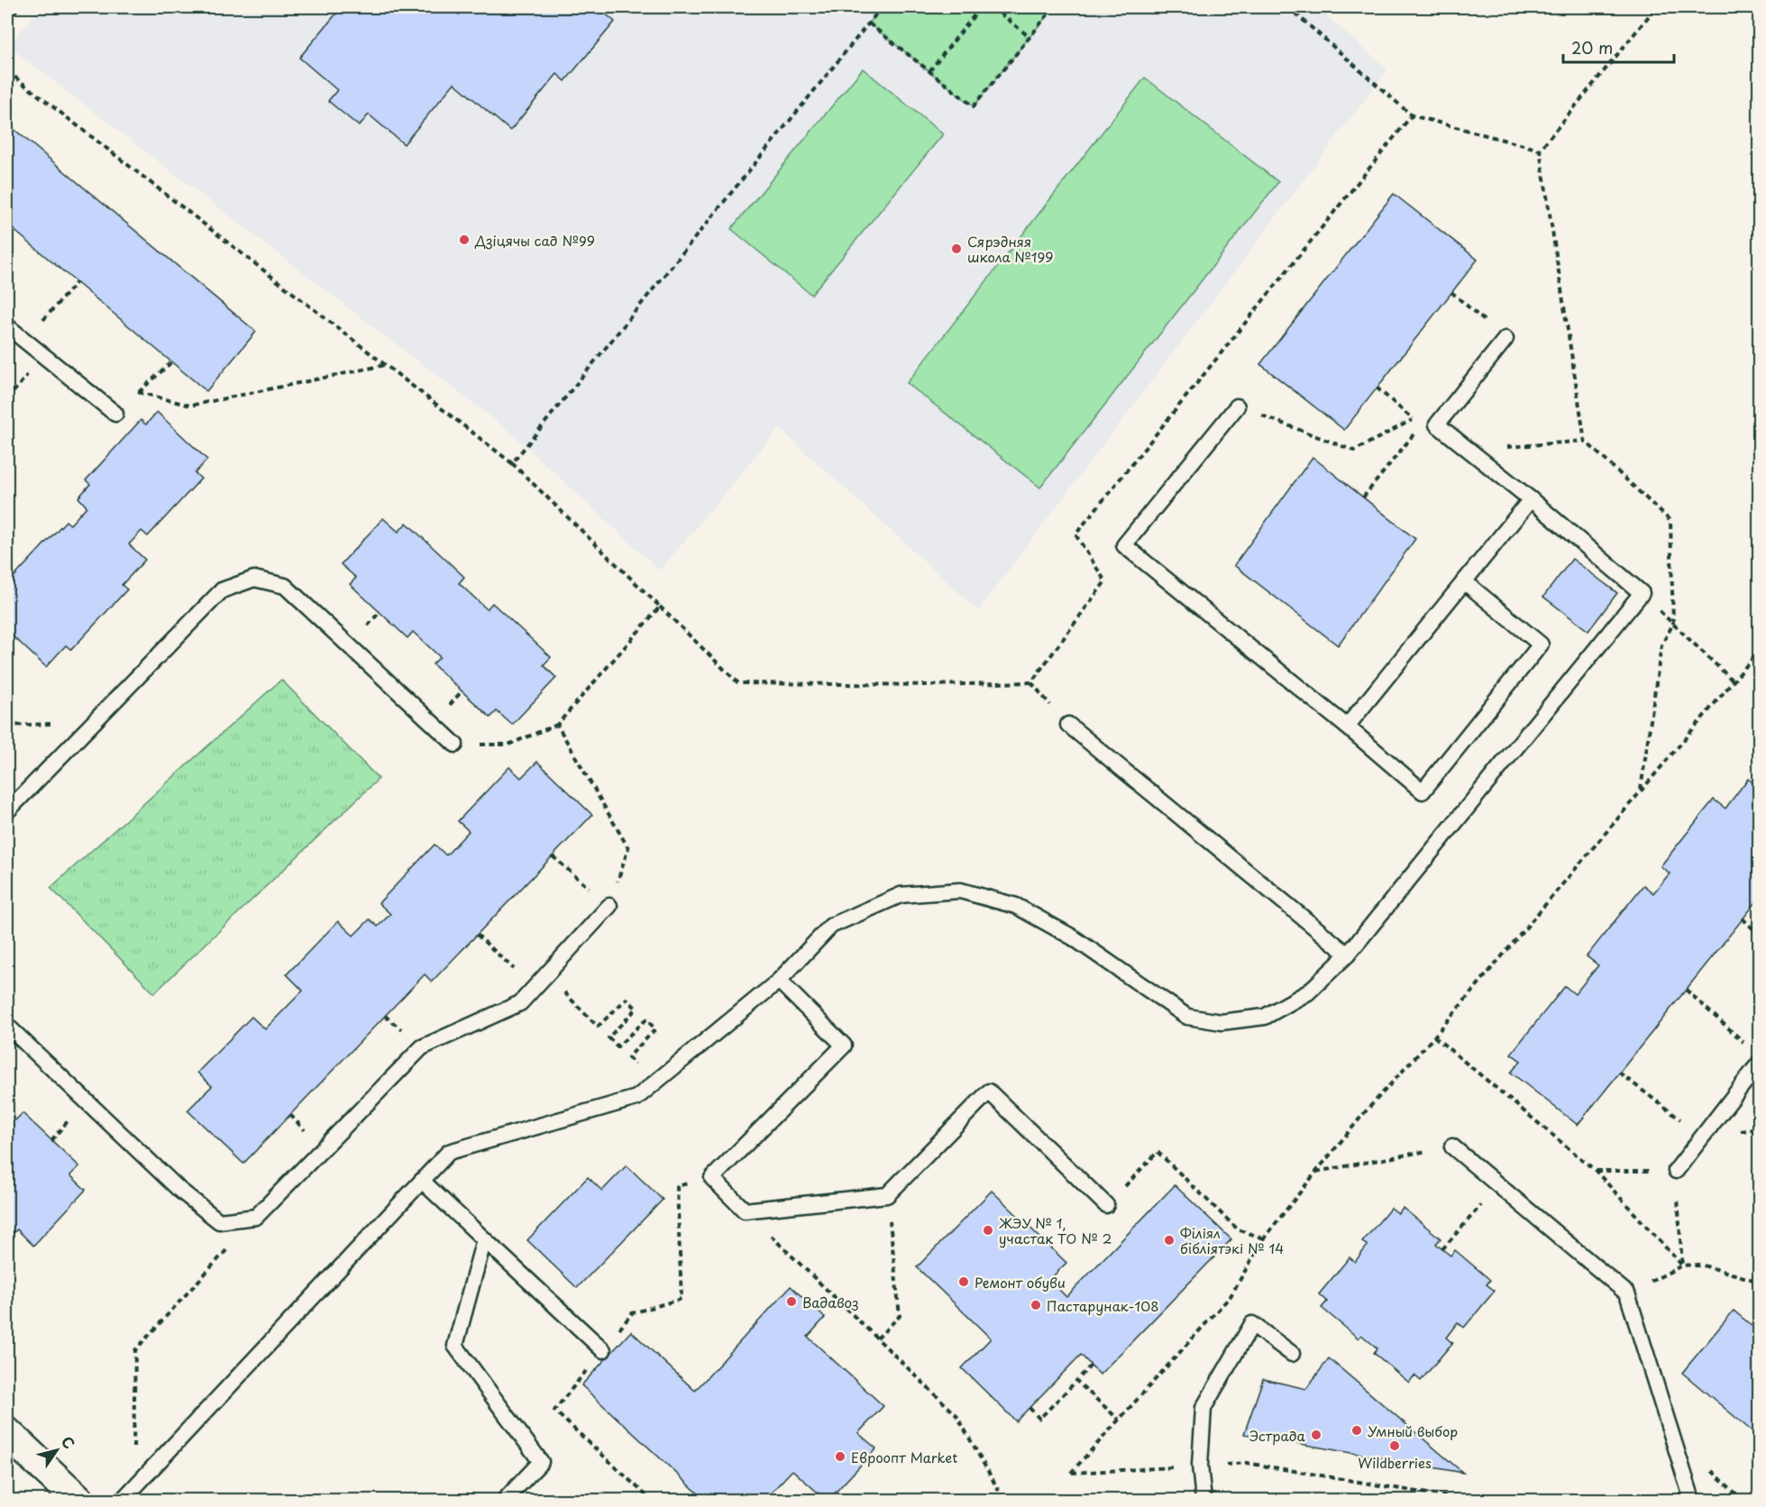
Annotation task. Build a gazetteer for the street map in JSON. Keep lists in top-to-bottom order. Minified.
{"places":["Дзіцячы сад №99","Сярэдняя школа №199","ЖЭУ № 1, участак ТО № 2","Філіял бібліятэкі № 14","Ремонт обуви","Вадавоз","Пастарунак-108","Умный выбор","Эстрада","Wildberries","Евроопт Market"],"scale_bar":"20 m","north":"top right"}
